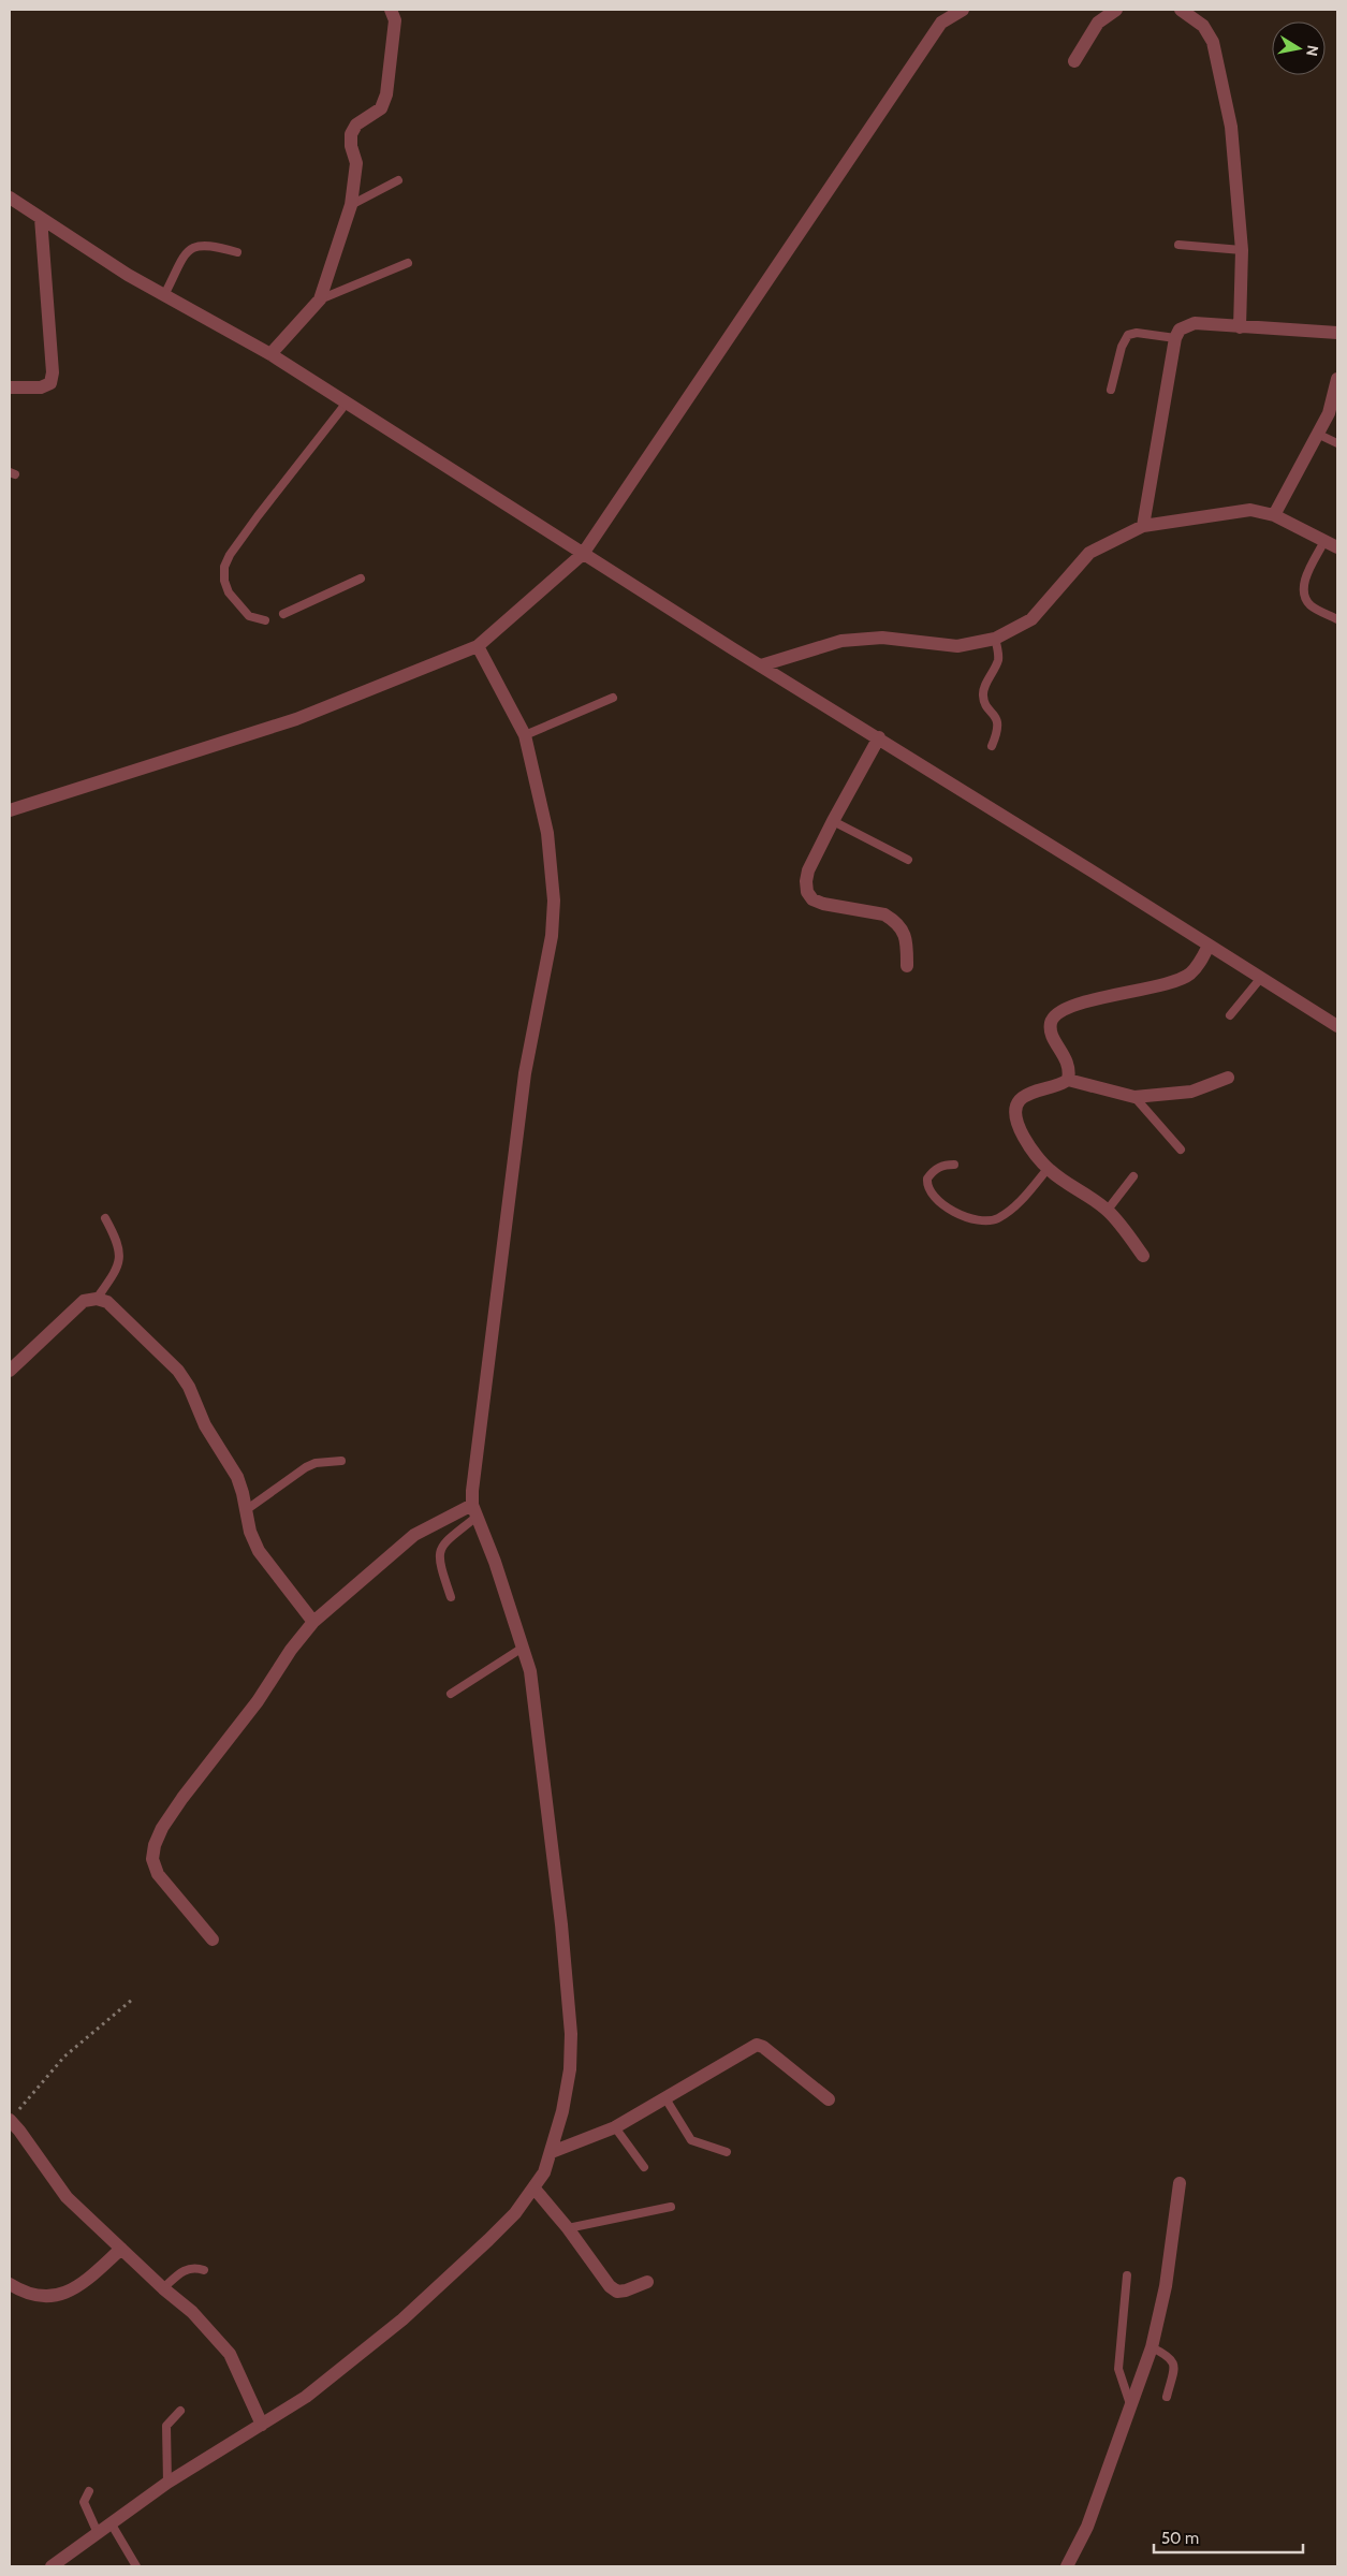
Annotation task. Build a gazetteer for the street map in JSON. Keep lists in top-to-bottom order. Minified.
{"scale_bar":"50 m","north":"right"}
